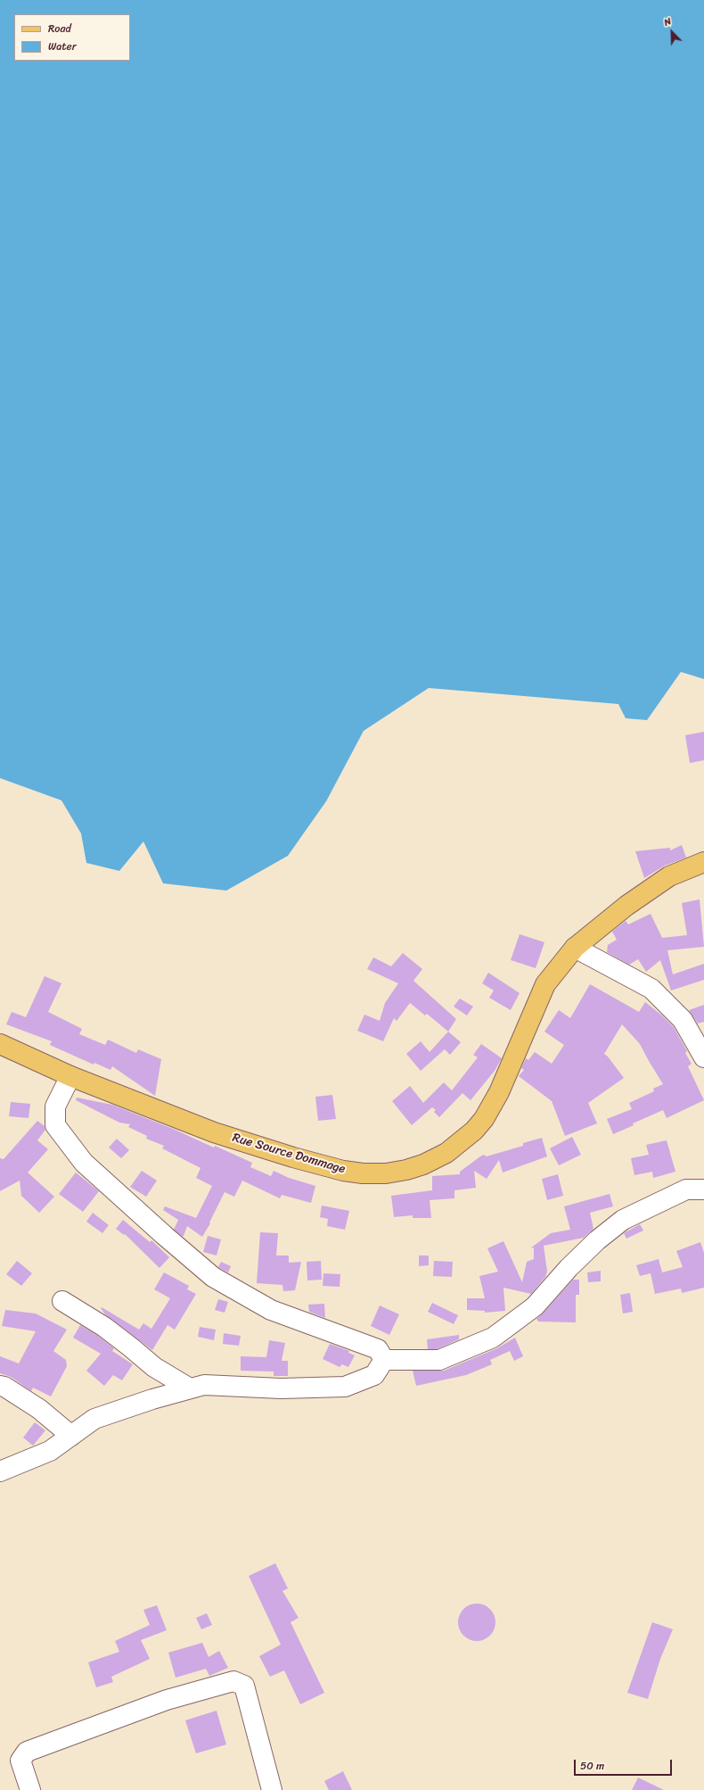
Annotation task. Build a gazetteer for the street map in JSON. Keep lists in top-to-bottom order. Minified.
{"streets":{"main road":["Rue Source Dommage"]},"legend":["Road","Water"],"scale_bar":"50 m","north":"top left"}
